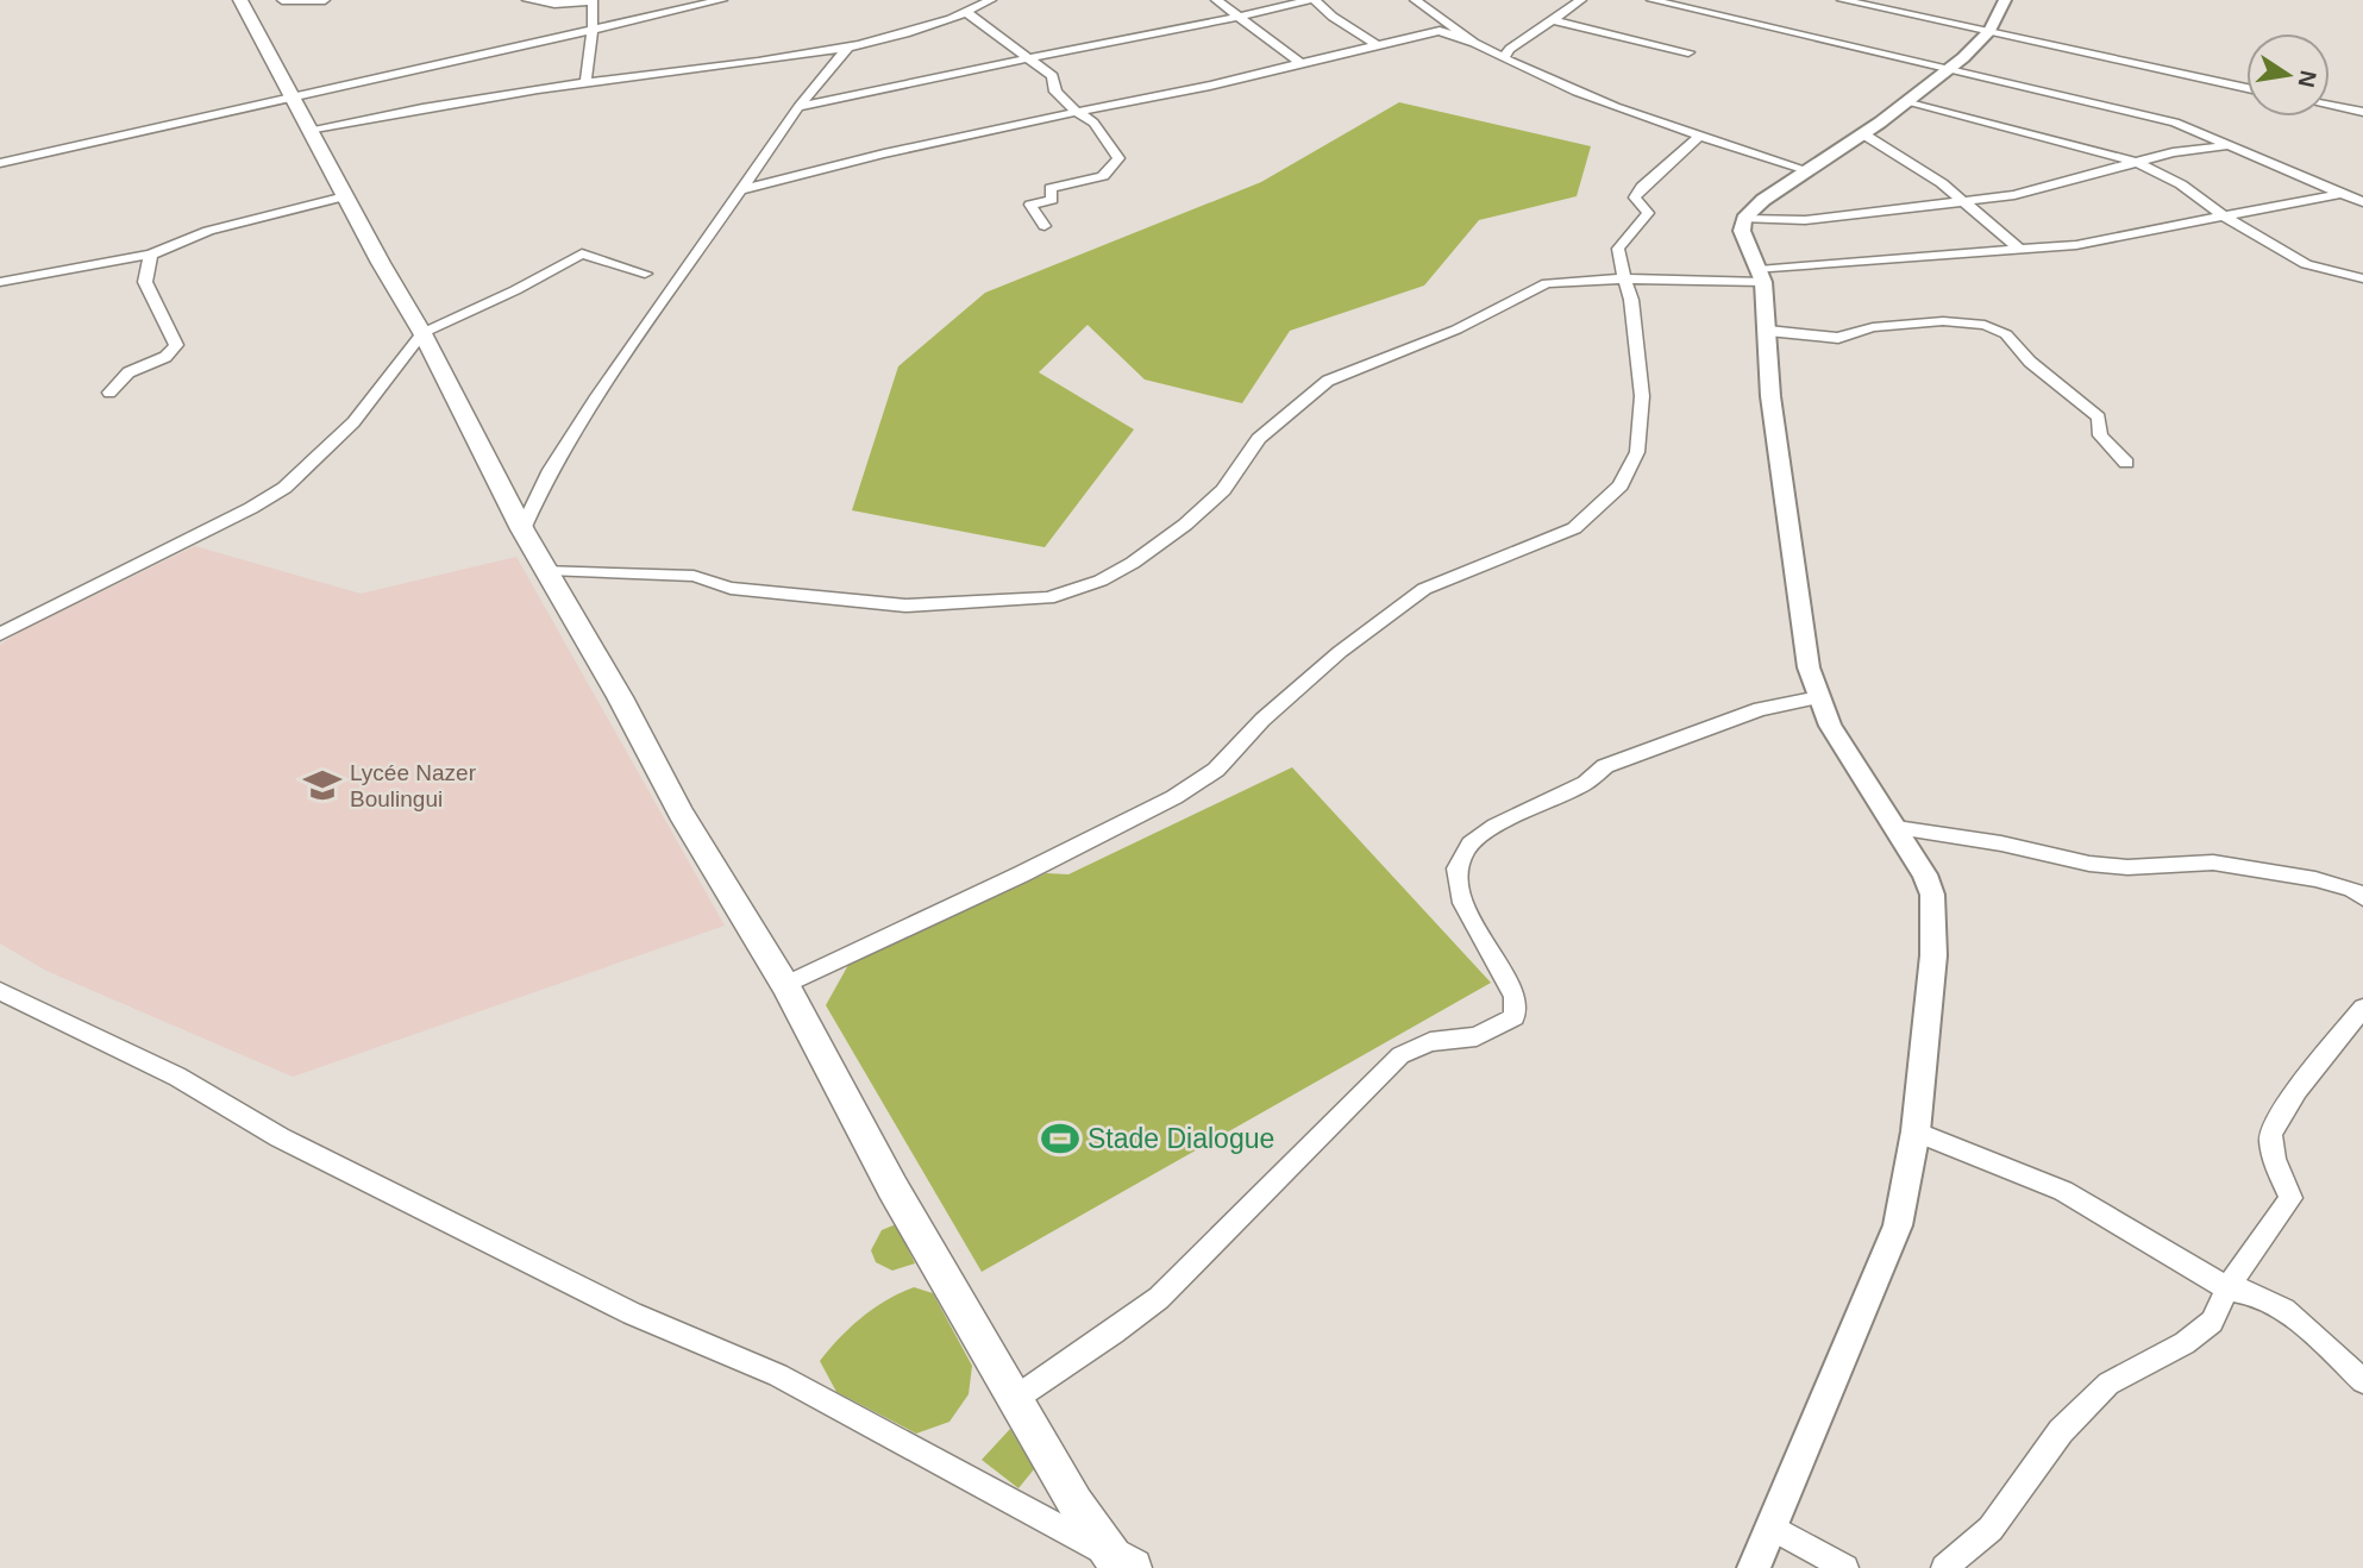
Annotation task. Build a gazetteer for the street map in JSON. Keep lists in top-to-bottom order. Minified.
{"places":{"school or university":["Lycée Nazer Boulingui"],"sports":["Stade Dialogue"]},"north":"right"}
